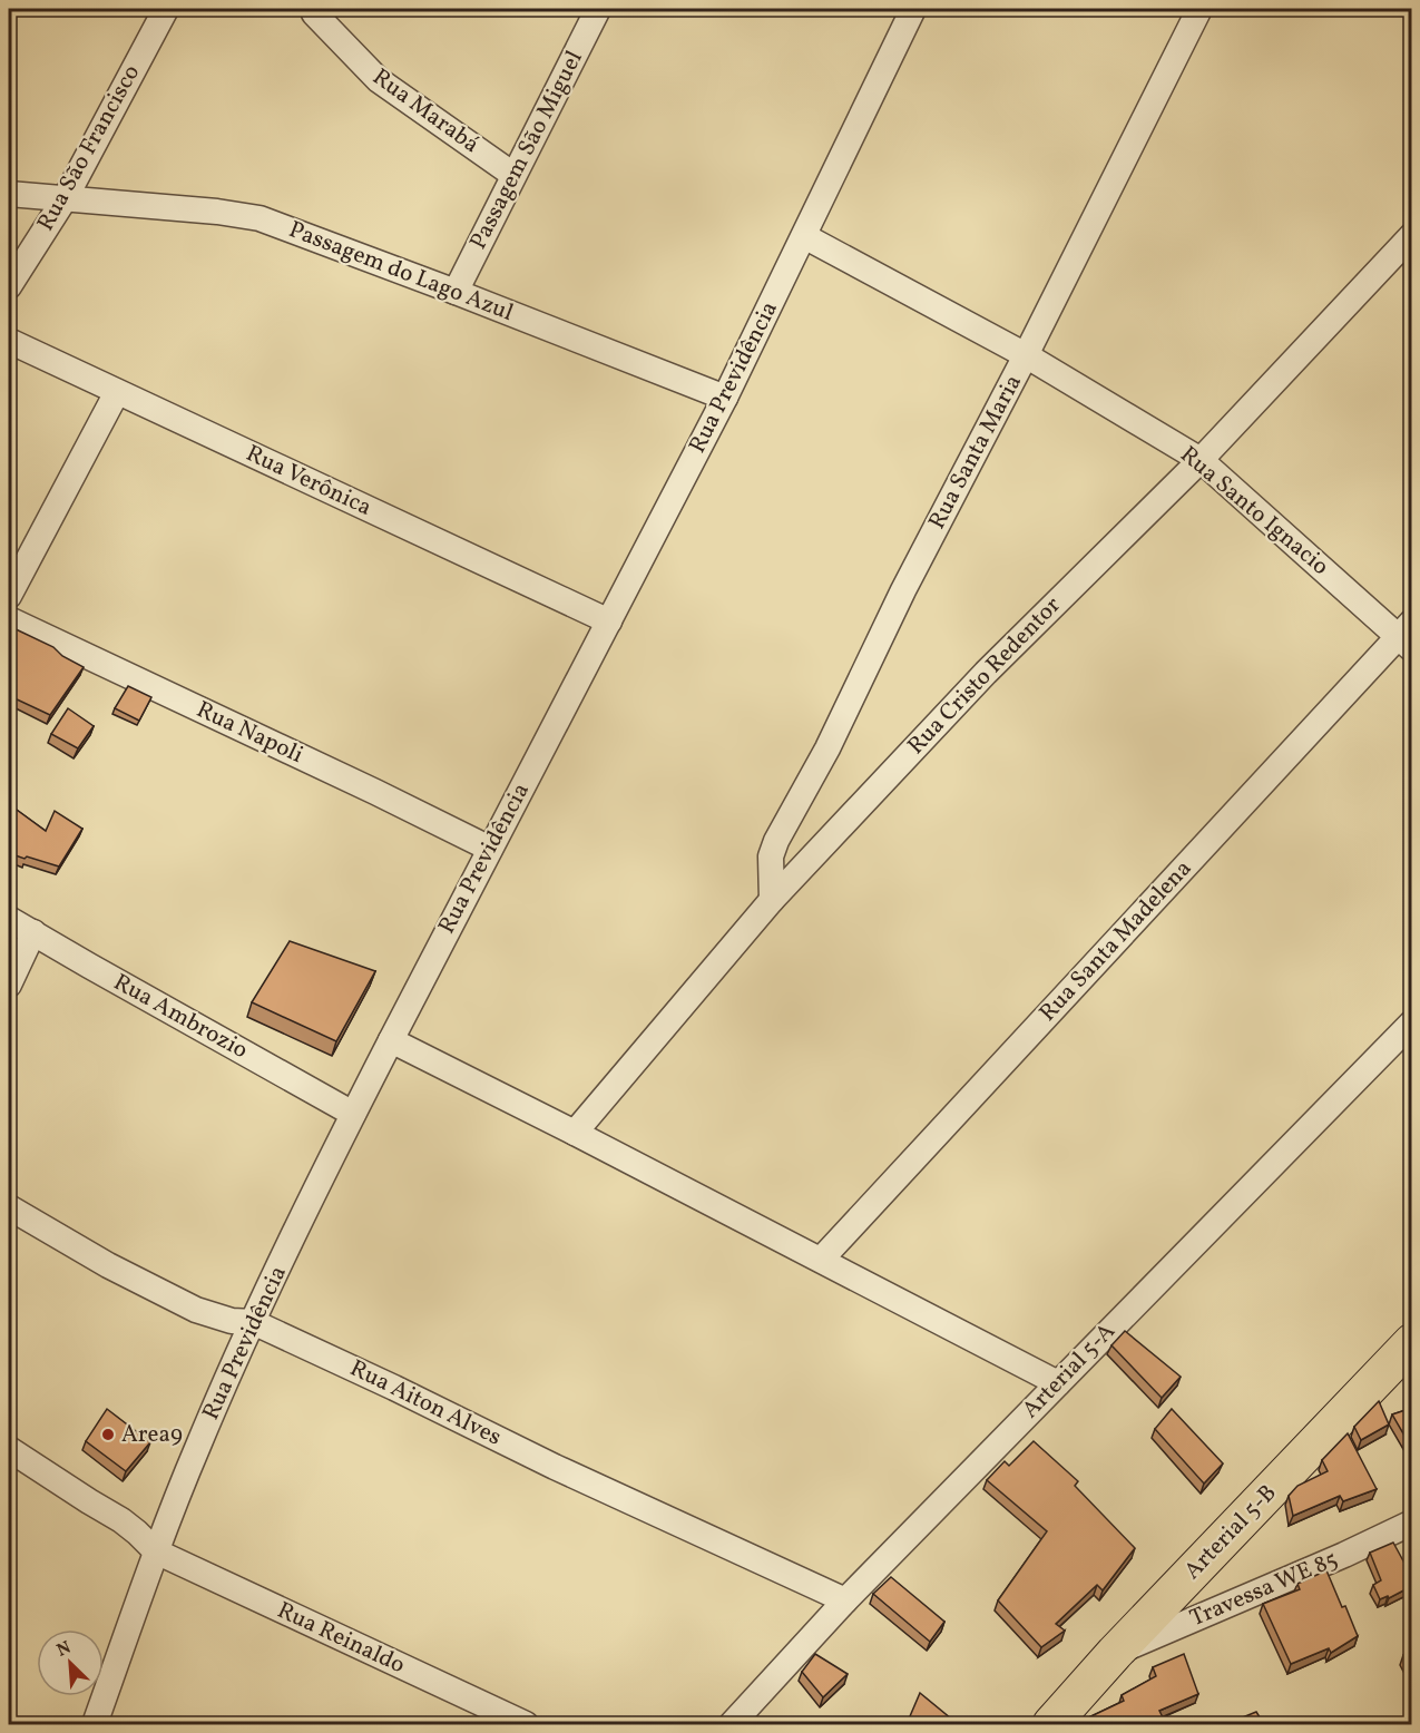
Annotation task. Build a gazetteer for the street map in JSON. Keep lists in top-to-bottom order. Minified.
{"streets":{"main road":["Arterial 5-B"],"street":["Rua Marabá","Rua São Francisco","Passagem São Miguel","Passagem do Lago Azul","Rua Previdência","Rua Santa Maria","Rua Verônica","Rua Santo Ignacio","Rua Cristo Redentor","Rua Napoli","Rua Santa Madelena","Rua Ambrozio","Arterial 5-A","Rua Aiton Alves","Travessa WE 85","Rua Reinaldo"]},"crossings":[["Rua Marabá","Passagem São Miguel"],["Rua São Francisco","Passagem do Lago Azul"],["Passagem São Miguel","Passagem do Lago Azul"],["Passagem do Lago Azul","Rua Previdência"],["Rua Previdência","Rua Verônica"],["Rua Previdência","Rua Santo Ignacio"],["Rua Previdência","Rua Napoli"],["Rua Previdência","Rua Ambrozio"],["Rua Previdência","Rua Aiton Alves"],["Rua Previdência","Rua Reinaldo"],["Rua Santa Maria","Rua Santo Ignacio"],["Rua Santa Maria","Rua Cristo Redentor"],["Rua Santo Ignacio","Rua Cristo Redentor"],["Rua Santo Ignacio","Rua Santa Madelena"],["Arterial 5-A","Rua Aiton Alves"],["Arterial 5-B","Travessa WE 85"]],"places":["Area9"],"north":"top left"}
